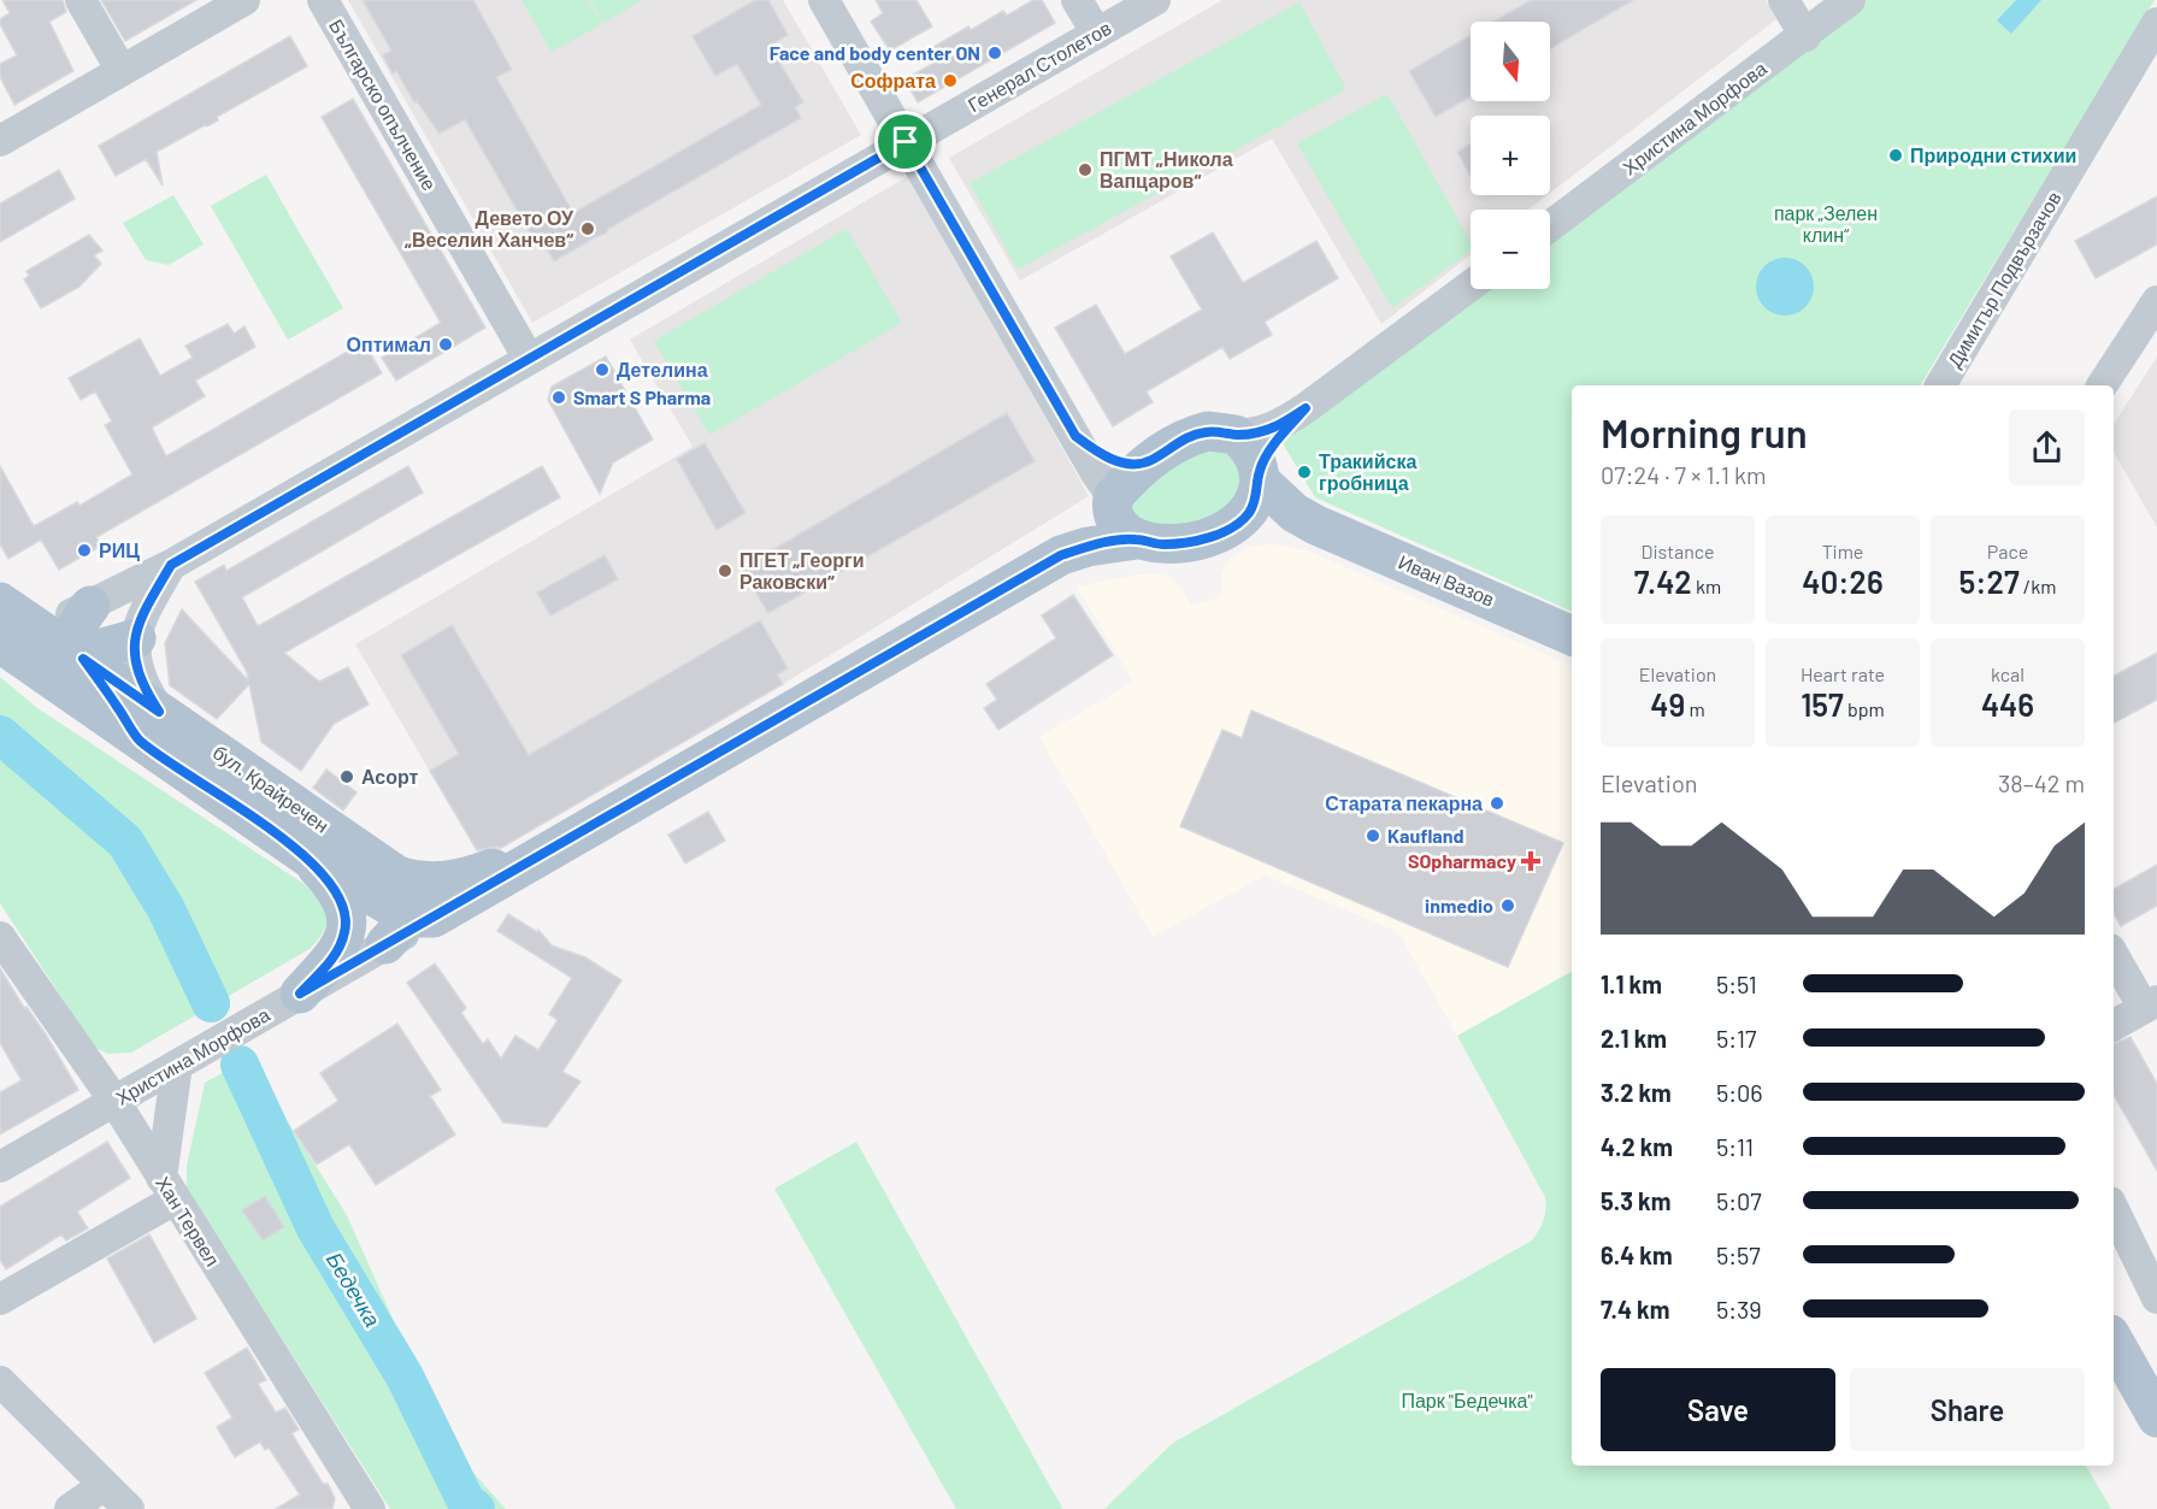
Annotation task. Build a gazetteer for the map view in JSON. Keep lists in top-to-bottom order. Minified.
{"streets":{"main road":["Христина Морфова","Иван Вазов","бул. Крайречен"],"street":["Генерал Столетов","Българско опълчение","Димитър Подвързачов","Хан Тервел"]},"crossings":[["Генерал Столетов","Българско опълчение"],["Генерал Столетов","бул. Крайречен"],["Христина Морфова","Иван Вазов"],["Христина Морфова","бул. Крайречен"],["Христина Морфова","Хан Тервел"]],"water":["Бедечка"],"parks":["парк „Зелен клин“","Парк \"Бедечка\""],"places":{"other":["Face and body center ON","Софрата","Природни стихии","ПГМТ „Никола Вапцаров“","Девето ОУ „Веселин Ханчев“","Оптимал","Детелина","Smart S Pharma","Тракийска гробница","РИЦ","ПГЕТ „Георги Раковски“","Асорт","Старата пекарна","Kaufland","inmedio"],"health":["SOpharmacy"]},"north":"bottom","page":{"map_buttons":["+","−"],"heading":["Morning run","07:24 · 7 × 1.1 km"],"stats":[["Distance","7.42 km"],["Time","40:26"],["Pace","5:27 /km"],["Elevation","49 m"],["Heart rate","157 bpm"],["kcal","446"]],"chart":["Elevation","38–42 m"],"list":[{"name":"1.1 km","note":"5:51"},{"name":"2.1 km","note":"5:17"},{"name":"3.2 km","note":"5:06"},{"name":"4.2 km","note":"5:11"},{"name":"5.3 km","note":"5:07"},{"name":"6.4 km","note":"5:57"},{"name":"7.4 km","note":"5:39"}],"buttons":["Save","Share"]}}
